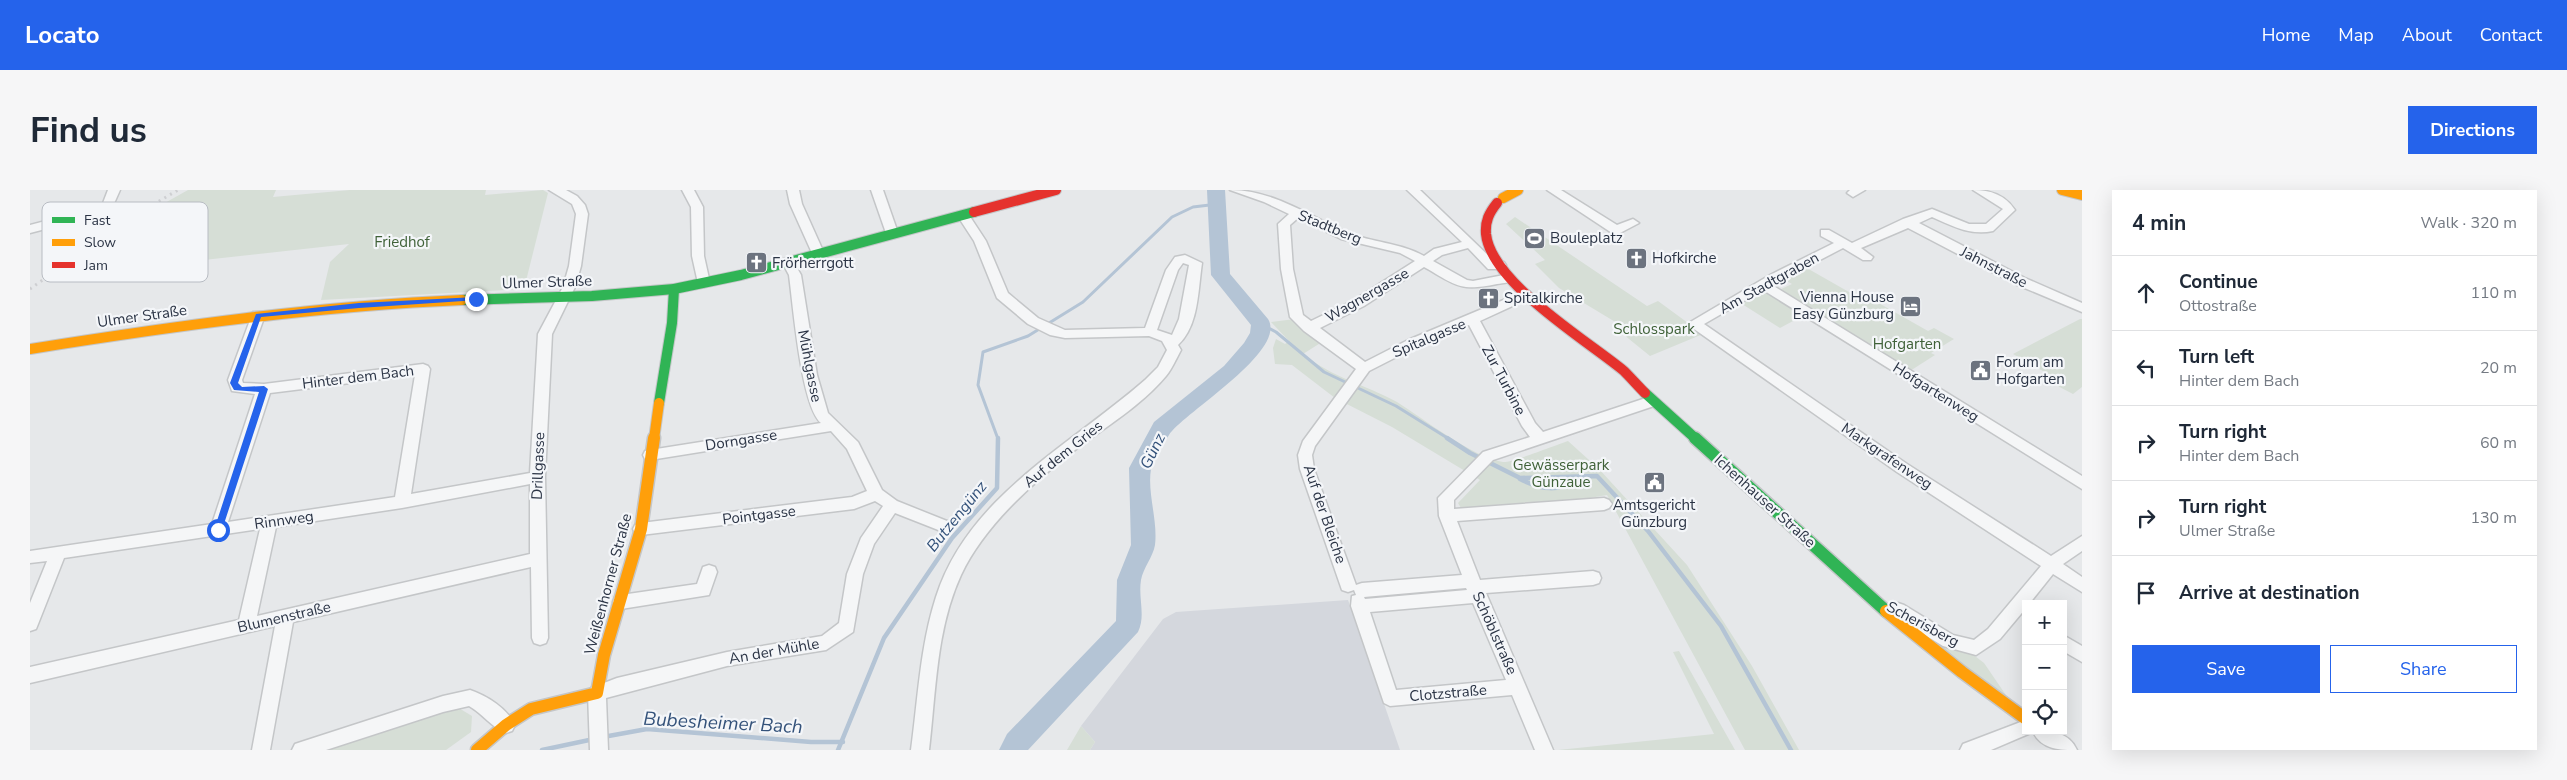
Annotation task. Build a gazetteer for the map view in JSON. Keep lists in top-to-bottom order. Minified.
{"streets":{"main road":["Ulmer Straße","Ichenhauser Straße","Weißenhorner Straße"],"street":["Stadtberg","Jahnstraße","Am Stadtgraben","Wagnergasse","Spitalgasse","Mühlgasse","Hinter dem Bach","Zur Turbine","Hofgartenweg","Dorngasse","Auf dem Gries","Markgrafenweg","Drillgasse","Auf der Bleiche","Pointgasse","Rinnweg","Blumenstraße","Scherisberg","Schöblstraße","An der Mühle","Clotzstraße"]},"crossings":[["Stadtberg","Wagnergasse"],["Stadtberg","Ichenhauser Straße"],["Jahnstraße","Am Stadtgraben"],["Ulmer Straße","Mühlgasse"],["Ulmer Straße","Hinter dem Bach"],["Ulmer Straße","Drillgasse"],["Ulmer Straße","Weißenhorner Straße"],["Am Stadtgraben","Hofgartenweg"],["Am Stadtgraben","Markgrafenweg"],["Spitalgasse","Zur Turbine"],["Spitalgasse","Ichenhauser Straße"],["Spitalgasse","Auf der Bleiche"],["Mühlgasse","Dorngasse"],["Mühlgasse","Pointgasse"],["Hinter dem Bach","Rinnweg"],["Dorngasse","Weißenhorner Straße"],["Markgrafenweg","Scherisberg"],["Drillgasse","Rinnweg"],["Drillgasse","Blumenstraße"],["Ichenhauser Straße","Scherisberg"],["Auf der Bleiche","Clotzstraße"],["Pointgasse","Weißenhorner Straße"],["Weißenhorner Straße","An der Mühle"],["Schöblstraße","Clotzstraße"]],"water":["Günz","Butzengünz","Bubesheimer Bach"],"parks":["Friedhof","Schlosspark","Hofgarten","Gewässerpark Günzaue"],"places":{"sports":["Bouleplatz"],"church":["Hofkirche","Frörherrgott","Spitalkirche"],"hotel":["Vienna House Easy Günzburg"],"public building":["Forum am Hofgarten","Amtsgericht Günzburg"]},"legend":["Fast","Slow","Jam"],"page":{"header":"Locato","nav":["Home","Map","About","Contact"],"buttons":["Directions",["Save","Share"]],"title":"Find us","heading":["4 min","Walk · 320 m"],"list":[["Continue","Ottostraße","110 m"],["Turn left","Hinter dem Bach","20 m"],["Turn right","Hinter dem Bach","60 m"],["Turn right","Ulmer Straße","130 m"],"Arrive at destination"],"map_buttons":["+","−"]}}
